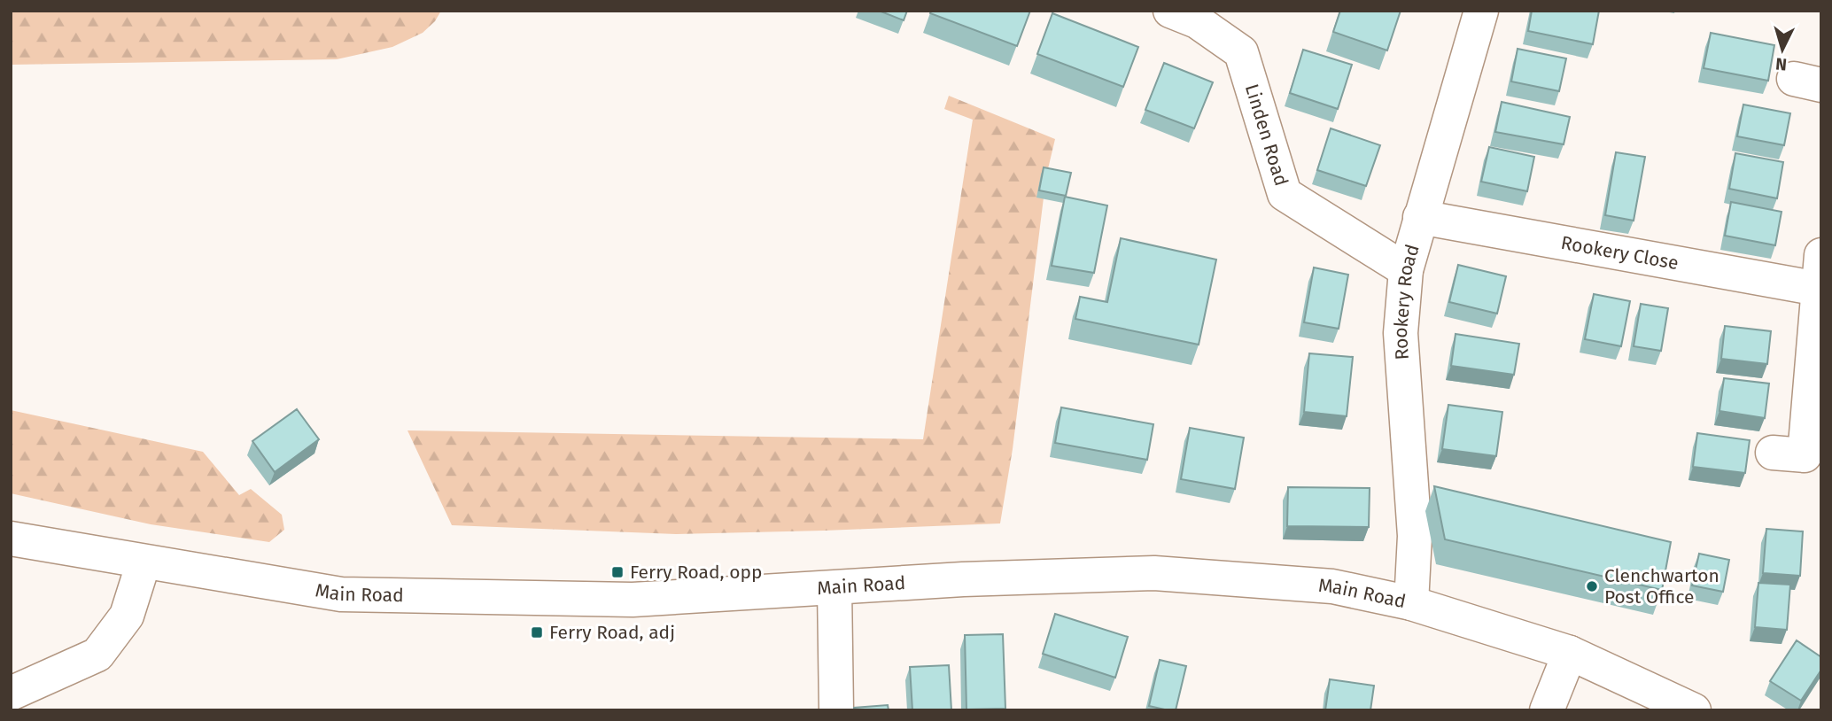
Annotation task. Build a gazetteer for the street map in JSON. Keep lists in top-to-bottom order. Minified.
{"streets":{"street":["Linden Road","Rookery Close","Rookery Road","Main Road"]},"crossings":[["Linden Road","Rookery Road"],["Rookery Close","Rookery Road"],["Rookery Road","Main Road"]],"places":{"transit":["Ferry Road, opp","Ferry Road, adj"],"other":["Clenchwarton Post Office"]},"north":"bottom"}
